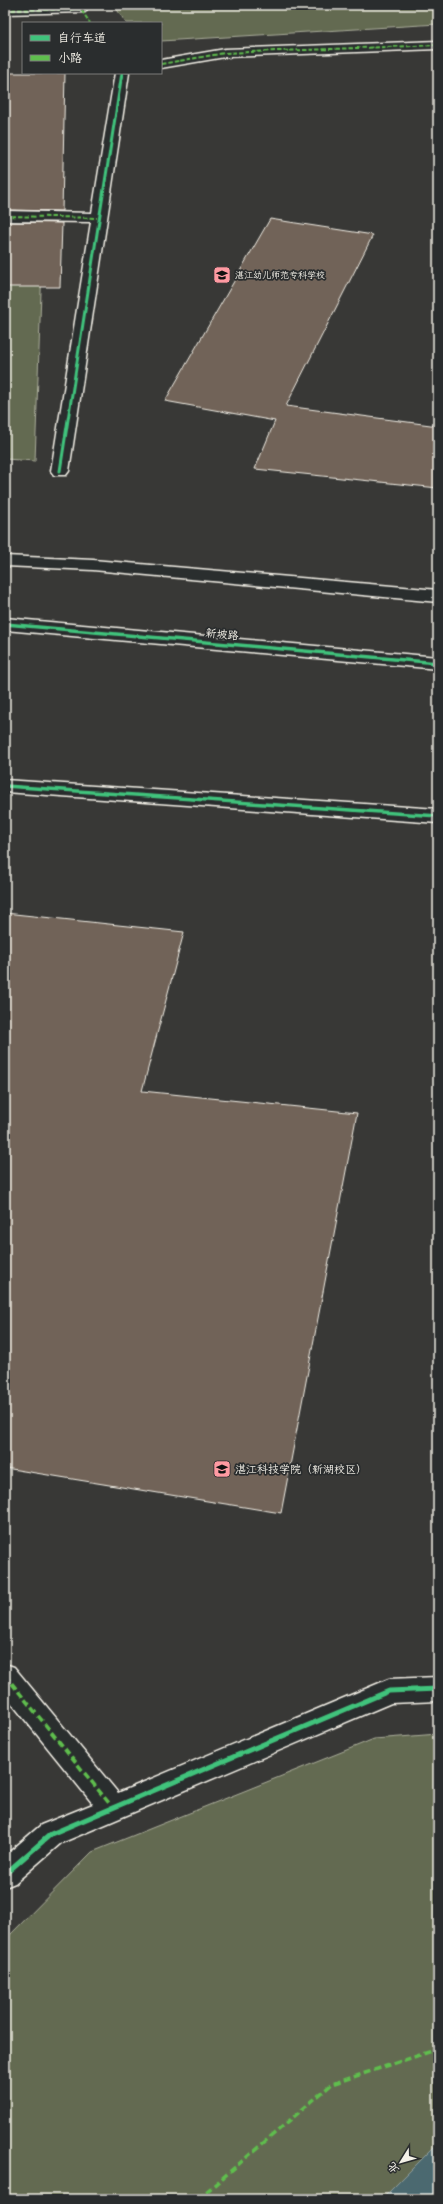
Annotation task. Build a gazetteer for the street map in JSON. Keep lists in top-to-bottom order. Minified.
{"streets":{"street":["新坡路"]},"places":{"school or university":["湛江幼儿师范专科学校","湛江科技学院（新湖校区）"]},"legend":["自行车道","小路"],"north":"bottom left"}
